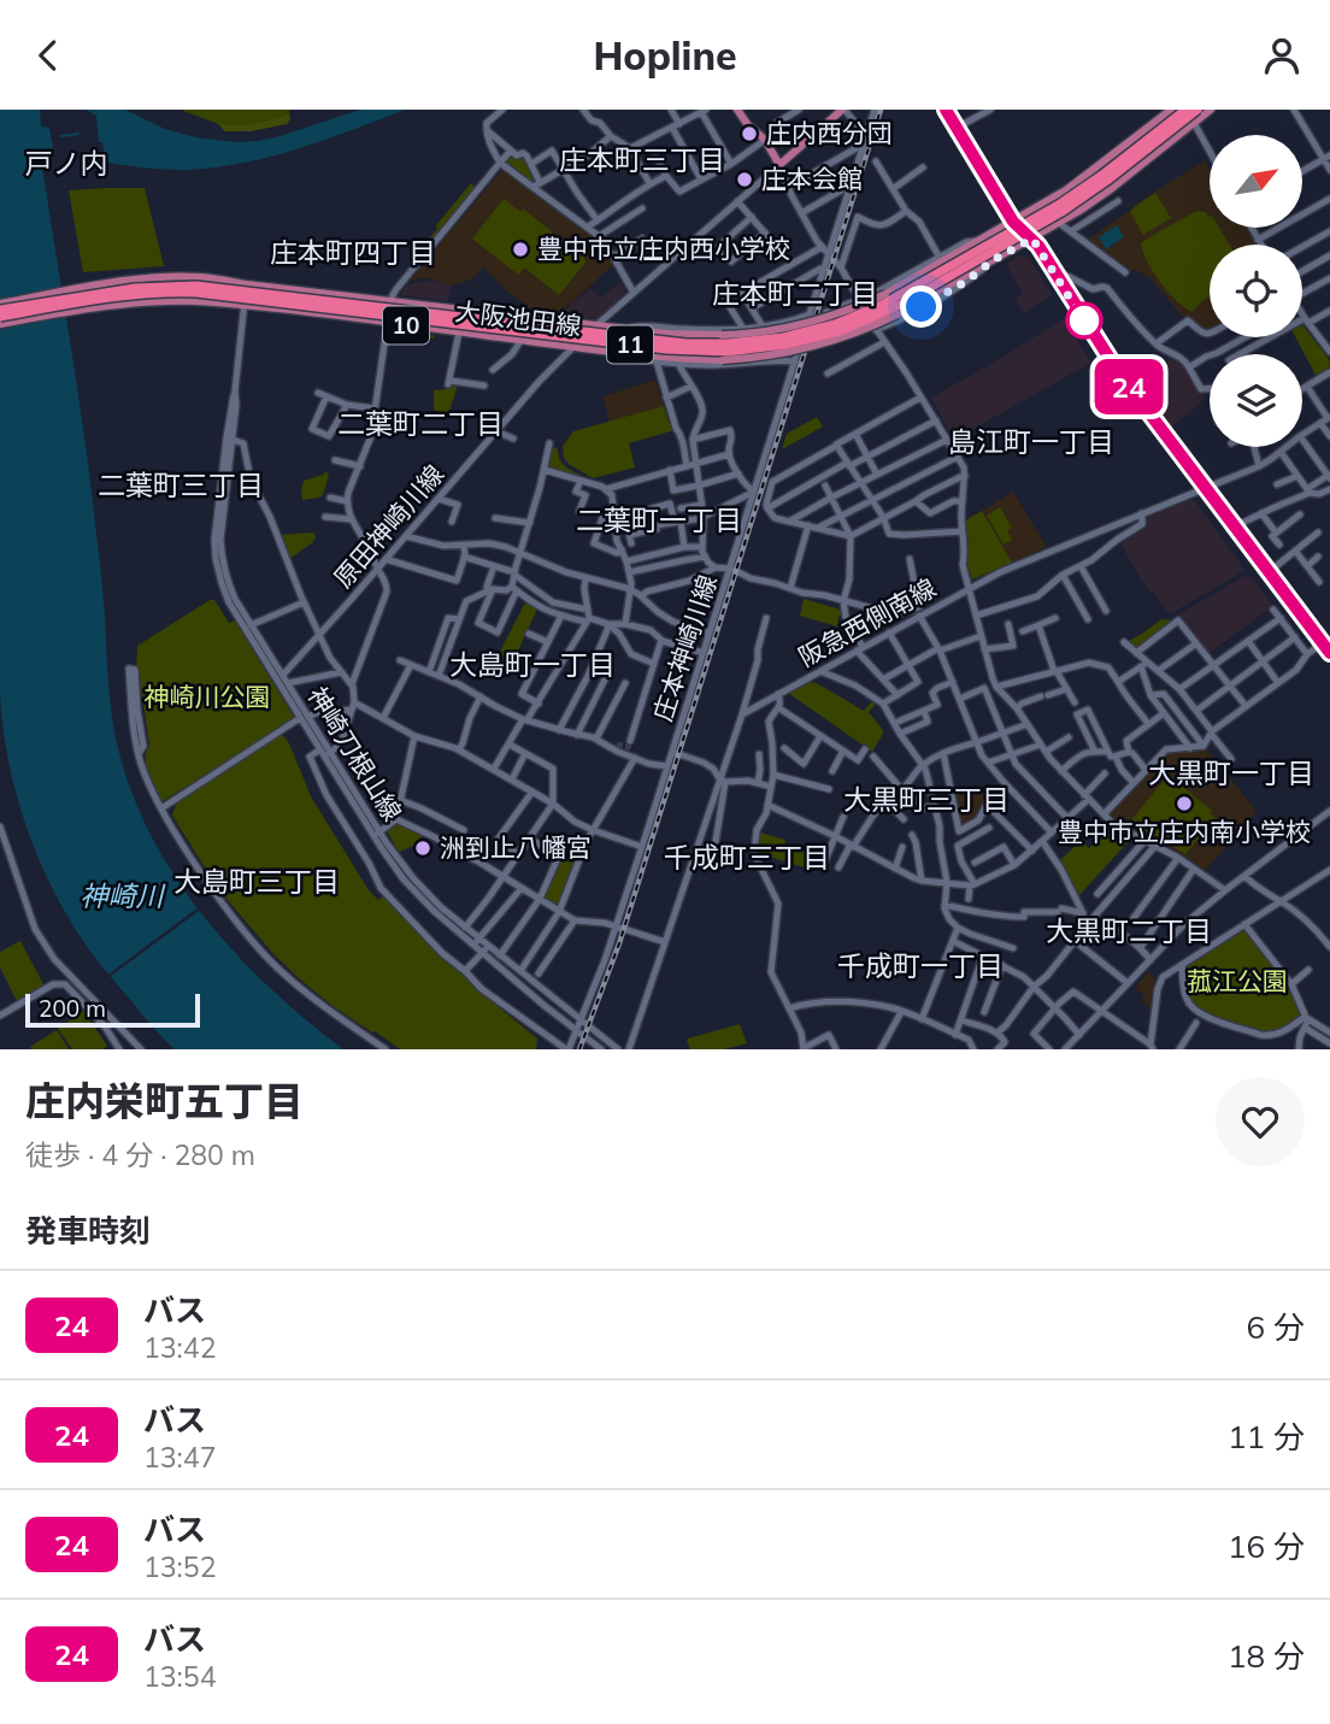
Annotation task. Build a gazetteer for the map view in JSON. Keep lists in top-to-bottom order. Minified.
{"streets":{"highway":["11"],"main road":["大阪池田線","10"],"street":["原田神崎川線","阪急西側南線","庄本神崎川線","神崎刀根山線"]},"crossings":[["大阪池田線","11"],["大阪池田線","原田神崎川線"],["大阪池田線","神崎刀根山線"],["原田神崎川線","神崎刀根山線"],["庄本神崎川線","神崎刀根山線"]],"districts":["庄本町三丁目","戸ノ内","庄本町四丁目","庄本町二丁目","二葉町二丁目","島江町一丁目","二葉町三丁目","二葉町一丁目","大島町一丁目","大黒町一丁目","大黒町三丁目","千成町三丁目","大島町三丁目","大黒町二丁目","千成町一丁目"],"water":["神崎川"],"parks":["神崎川公園","菰江公園"],"places":["庄内西分団","庄本会館","豊中市立庄内西小学校","豊中市立庄内南小学校","洲到止八幡宮"],"lines":["bus line 24"],"scale_bar":"200 m","north":"top right","page":{"header":"Hopline","on_map":"24","scale":"200 m","heading":[["庄内栄町五丁目","徒歩 · 4 分 · 280 m"],"発車時刻"],"list":[{"mark":"24","name":"バス","note":"13:42","value":"6 分"},{"mark":"24","name":"バス","note":"13:47","value":"11 分"},{"mark":"24","name":"バス","note":"13:52","value":"16 分"},{"mark":"24","name":"バス","note":"13:54","value":"18 分"}]}}
